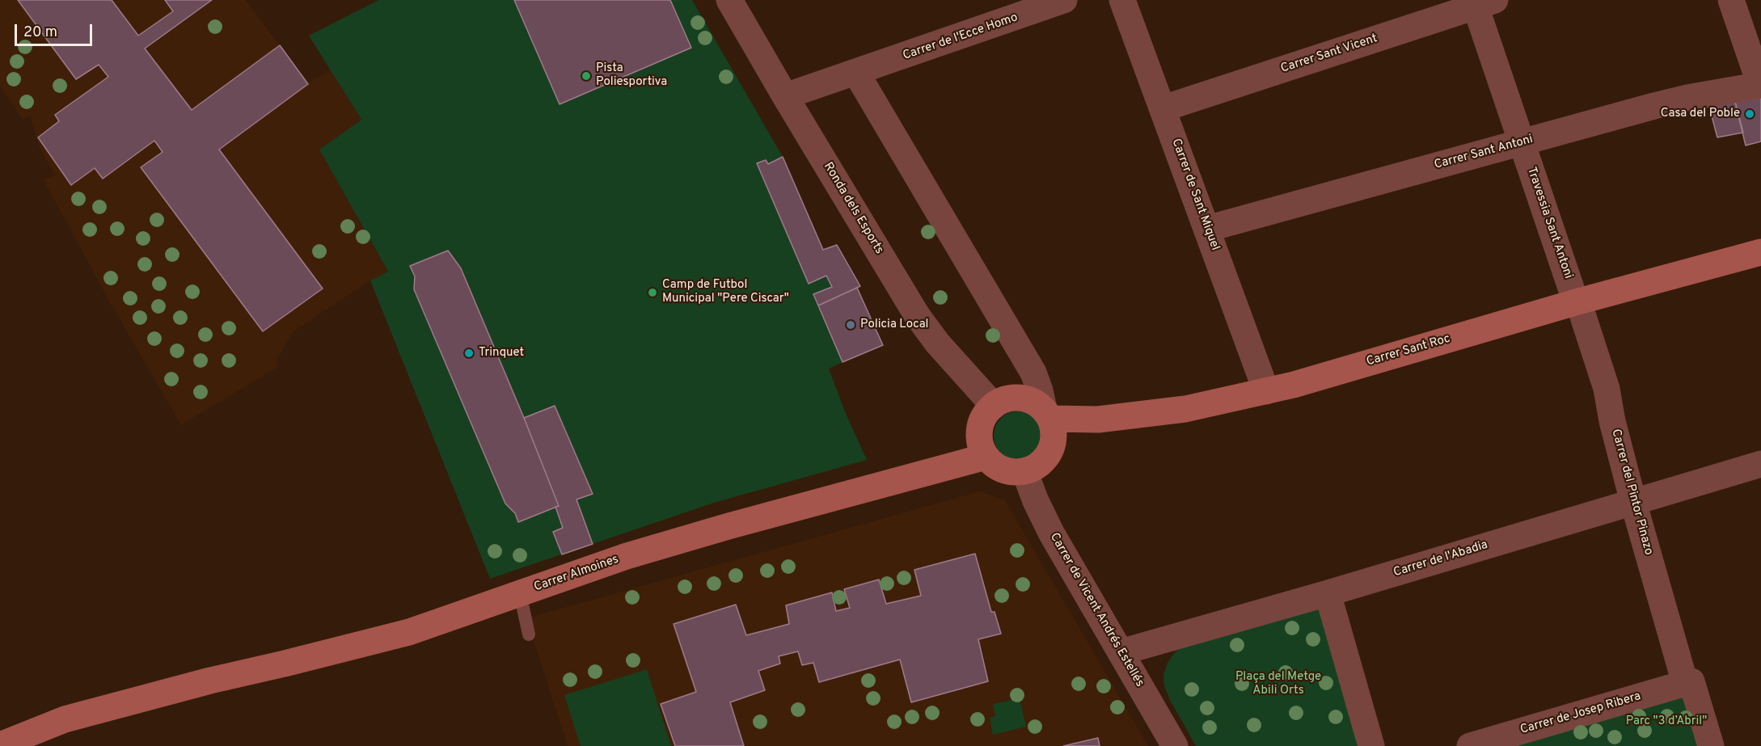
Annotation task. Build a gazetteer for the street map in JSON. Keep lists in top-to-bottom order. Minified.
{"streets":{"street":["Carrer de l'Ecce Homo","Carrer Sant Vicent","Carrer Sant Antoni","Carrer de Sant Miquel","Ronda dels Esports","Travessia Sant Antoni","Carrer Sant Roc","Carrer del Pintor Pinazo","Carrer de l'Abadia","Carrer Almoines","Carrer de Vicent Andrés Estellés","Carrer de Josep Ribera"]},"crossings":[["Carrer de l'Ecce Homo","Ronda dels Esports"],["Carrer Sant Vicent","Carrer de Sant Miquel"],["Carrer Sant Vicent","Travessia Sant Antoni"],["Carrer Sant Antoni","Carrer de Sant Miquel"],["Carrer Sant Antoni","Travessia Sant Antoni"],["Carrer de Sant Miquel","Carrer Sant Roc"],["Ronda dels Esports","Carrer Sant Roc"],["Ronda dels Esports","Carrer Almoines"],["Ronda dels Esports","Carrer de Vicent Andrés Estellés"],["Travessia Sant Antoni","Carrer Sant Roc"],["Travessia Sant Antoni","Carrer del Pintor Pinazo"],["Carrer Sant Roc","Carrer del Pintor Pinazo"],["Carrer Sant Roc","Carrer Almoines"],["Carrer Sant Roc","Carrer de Vicent Andrés Estellés"],["Carrer del Pintor Pinazo","Carrer de l'Abadia"],["Carrer del Pintor Pinazo","Carrer de Josep Ribera"],["Carrer de l'Abadia","Carrer de Vicent Andrés Estellés"],["Carrer Almoines","Carrer de Vicent Andrés Estellés"]],"parks":["Plaça del Metge Abili Orts","Parc \"3 d’Abril\""],"places":["Pista Poliesportiva","Casa del Poble","Camp de Futbol Municipal \"Pere Ciscar\"","Policia Local","Trinquet"],"scale_bar":"20 m"}
